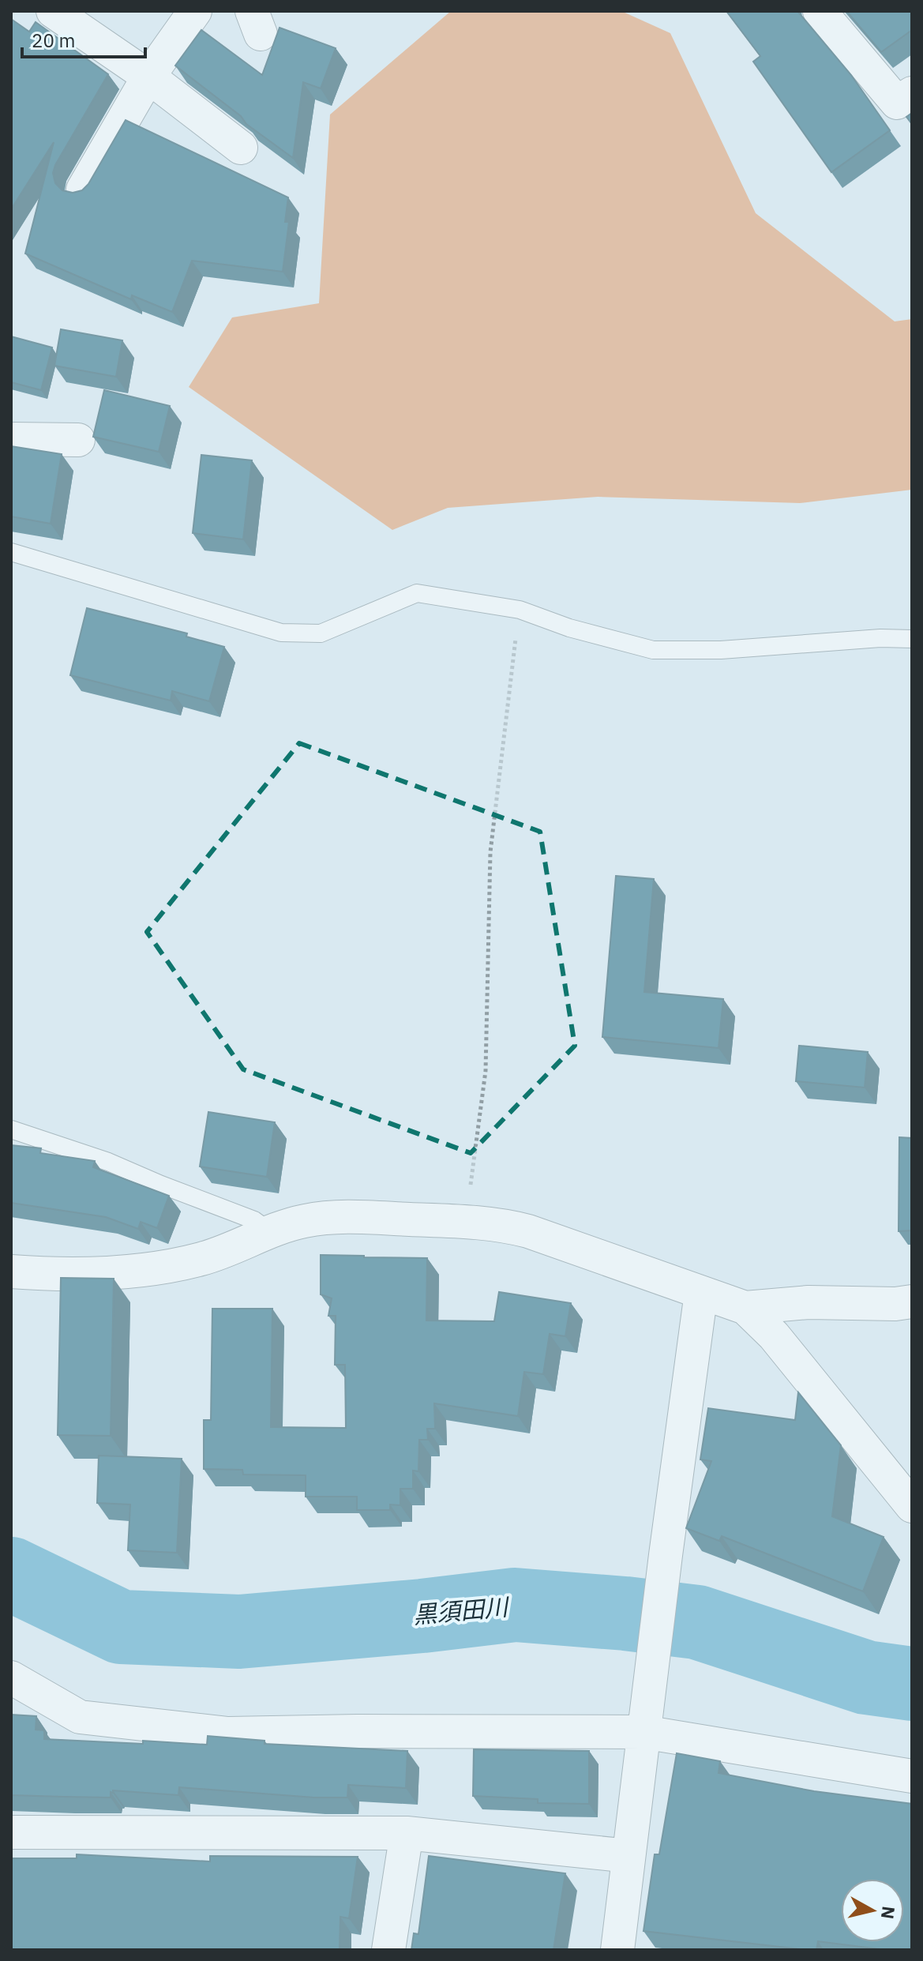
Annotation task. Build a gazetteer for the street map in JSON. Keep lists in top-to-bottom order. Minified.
{"water":["黒須田川"],"scale_bar":"20 m","north":"right"}
